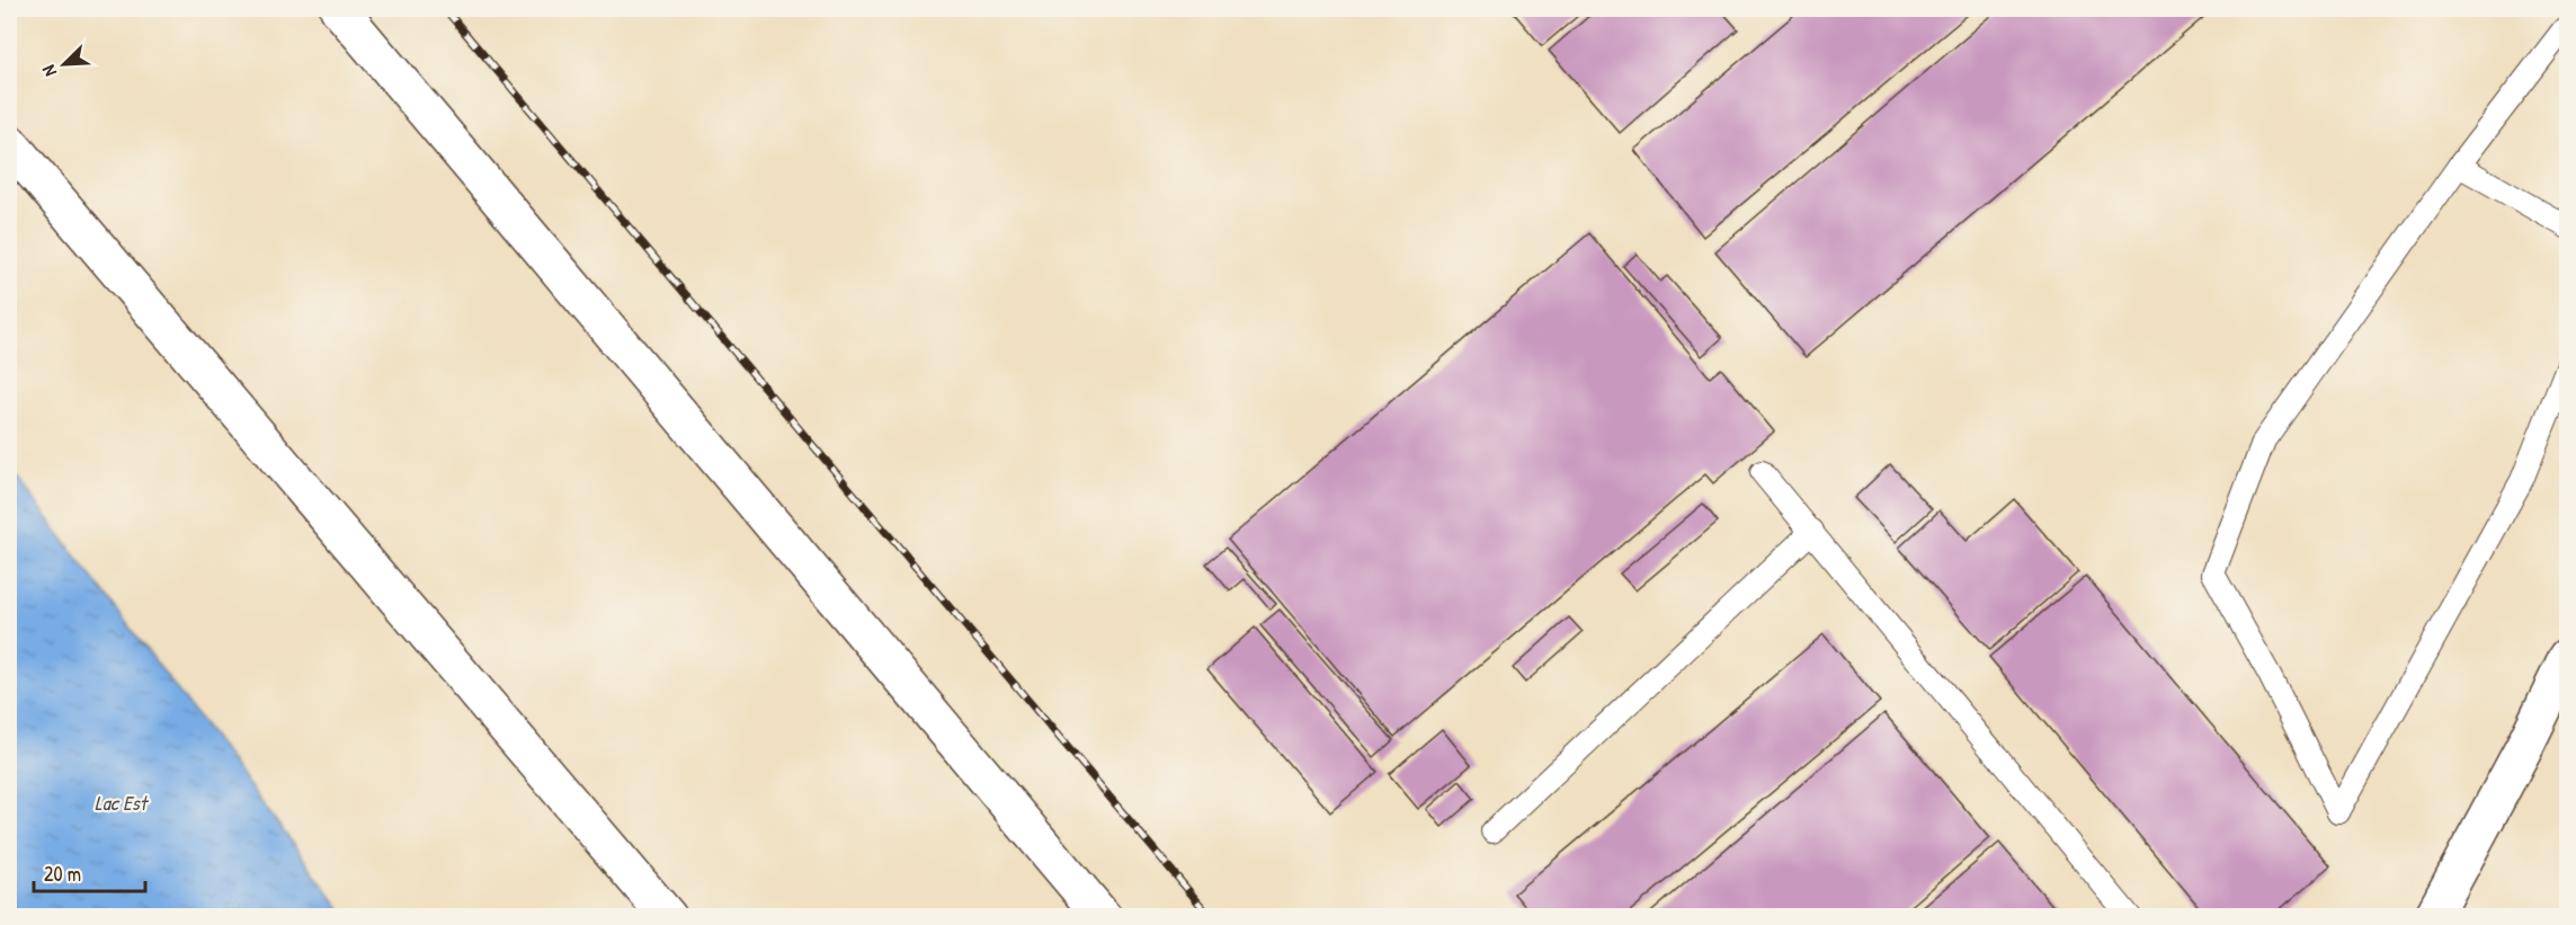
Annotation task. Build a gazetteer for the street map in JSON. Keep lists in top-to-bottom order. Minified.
{"water":["Lac Est"],"scale_bar":"20 m","north":"bottom left"}
